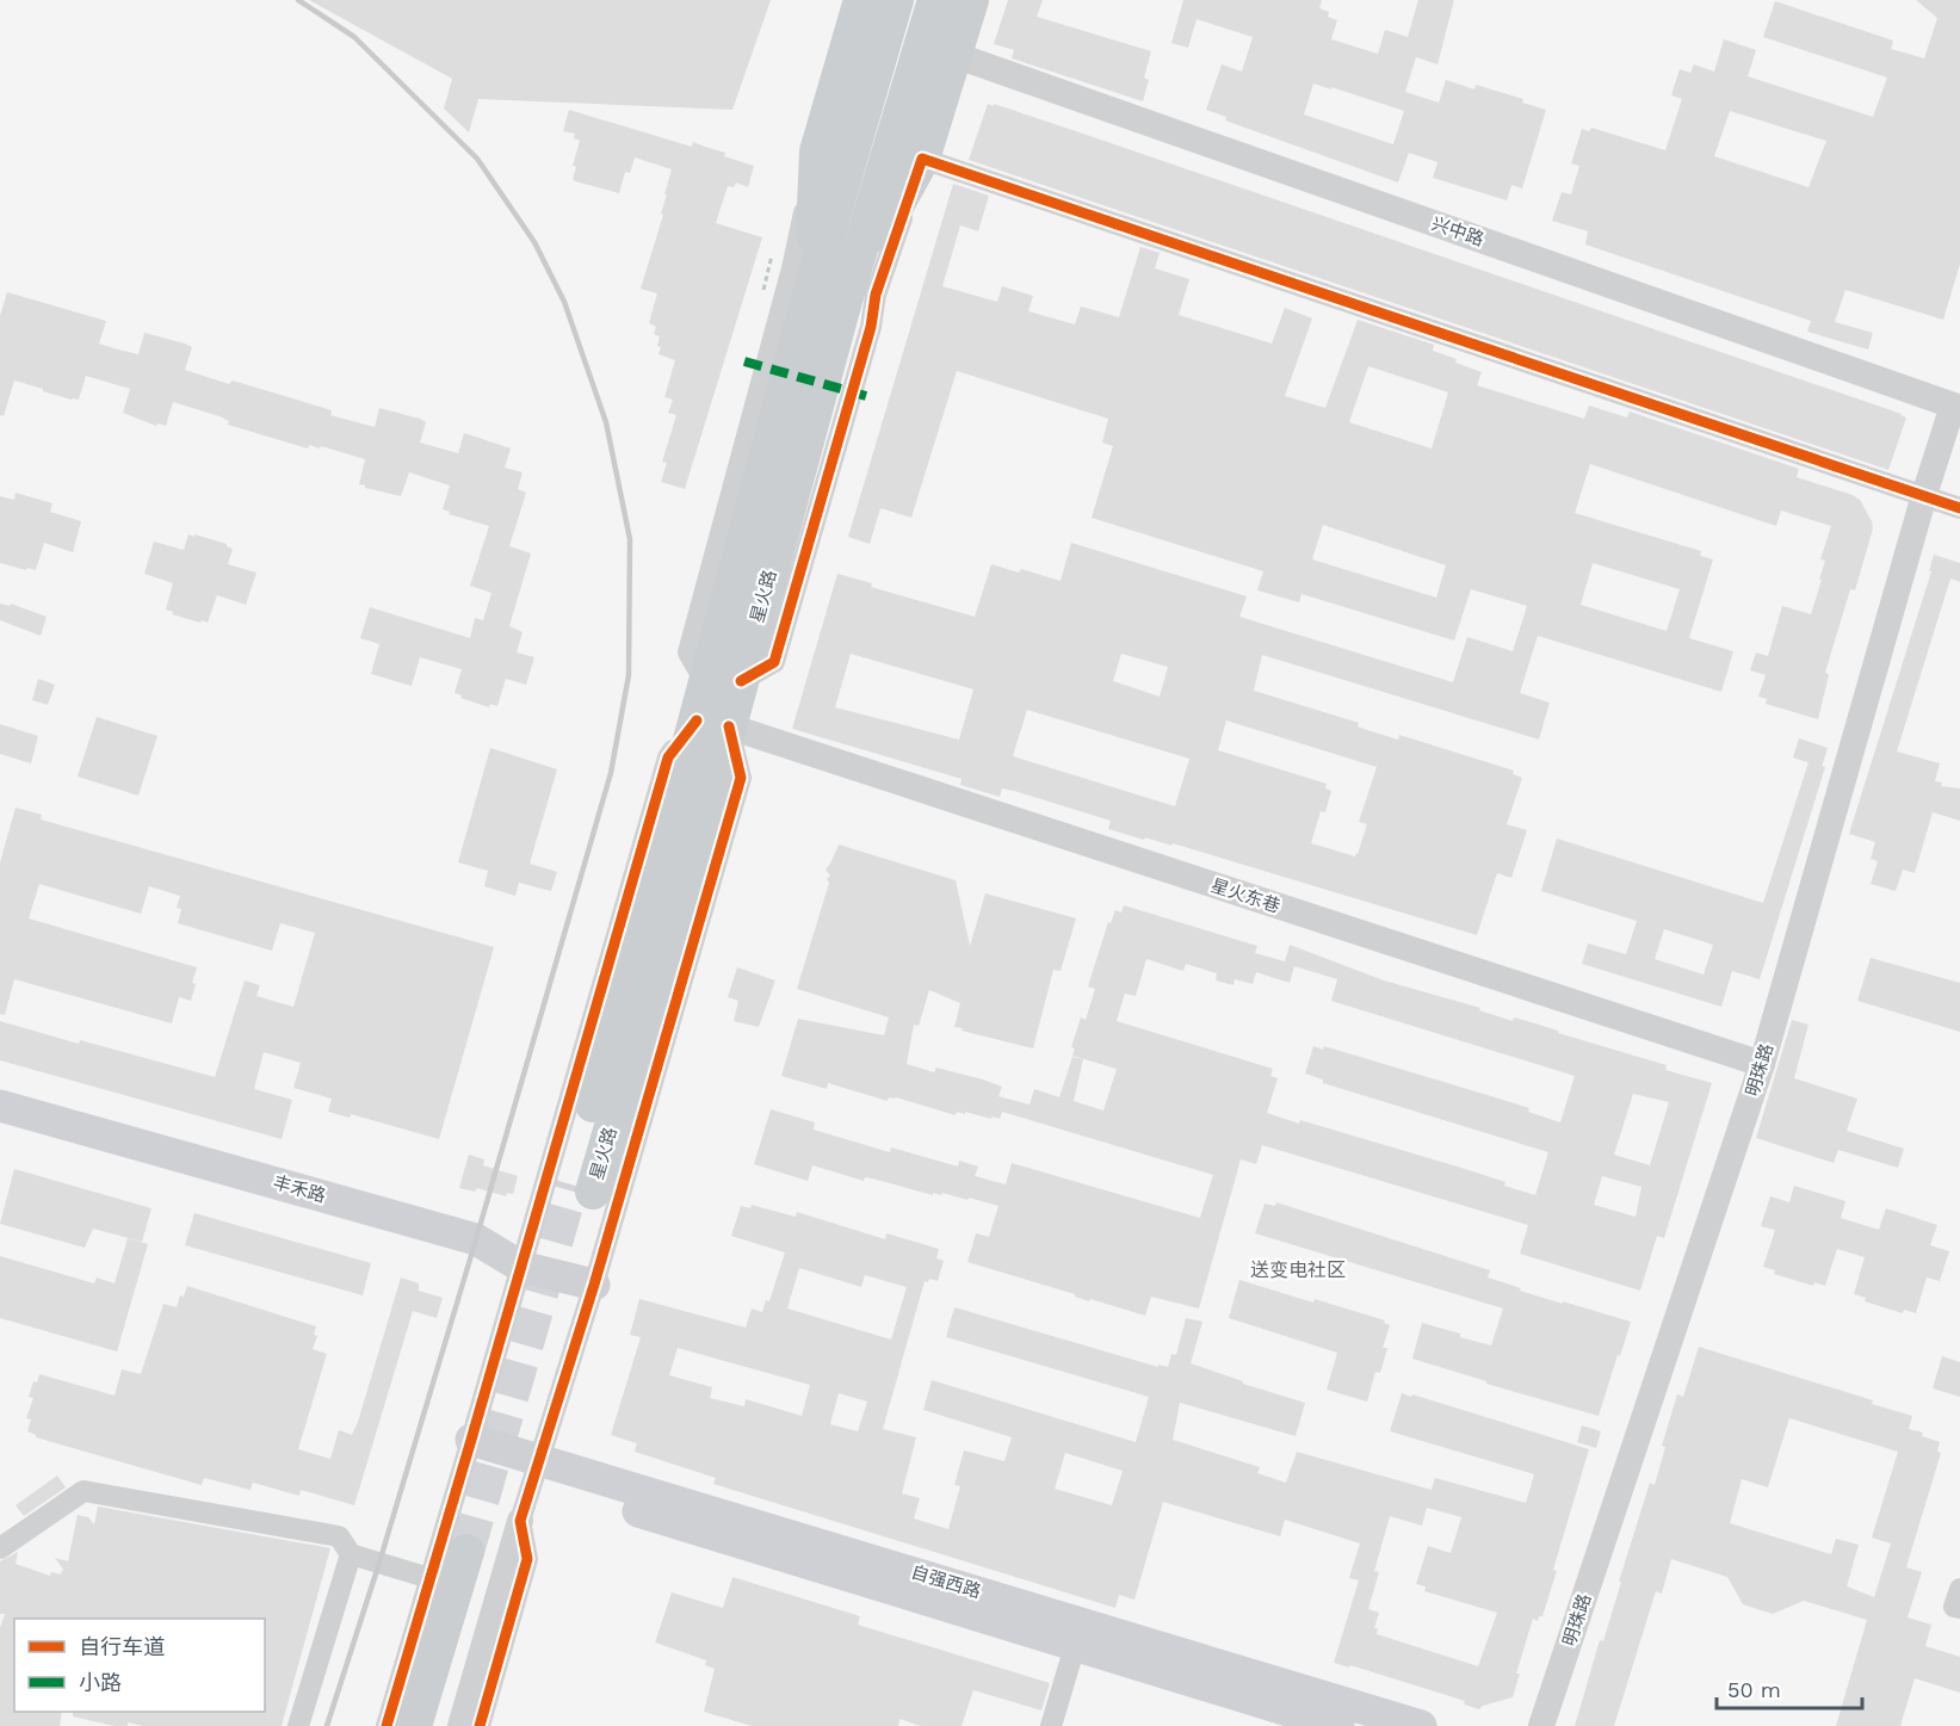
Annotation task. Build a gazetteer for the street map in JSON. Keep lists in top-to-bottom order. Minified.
{"streets":{"main road":["星火路","丰禾路","自强西路"],"street":["兴中路","星火东巷","明珠路"]},"crossings":[["兴中路","明珠路"],["星火路","星火东巷"],["星火东巷","明珠路"]],"districts":["送变电社区"],"legend":["自行车道","小路"],"scale_bar":"50 m"}
